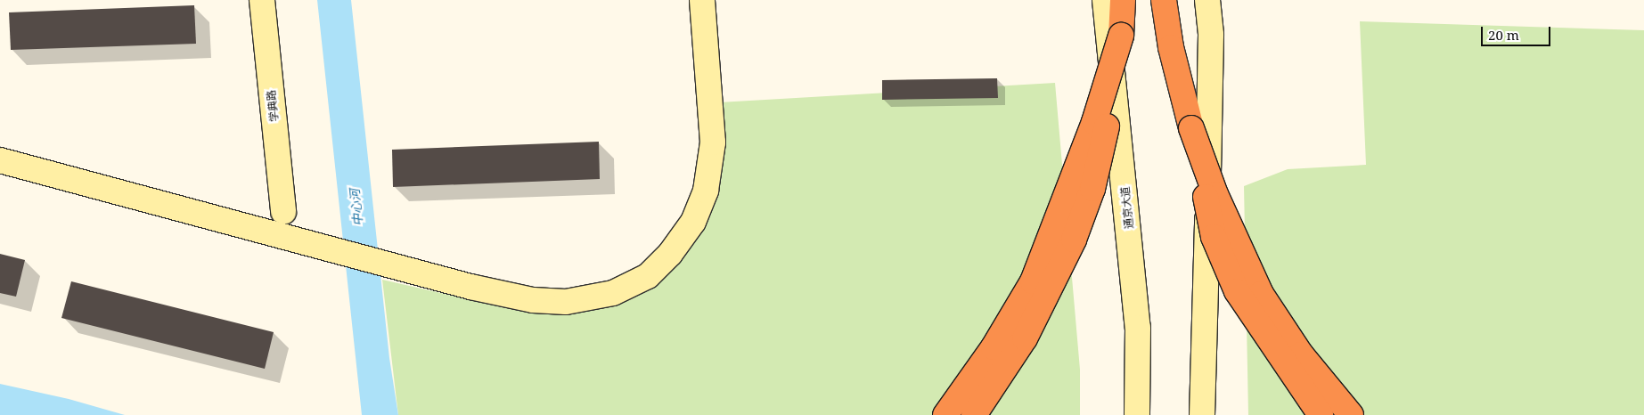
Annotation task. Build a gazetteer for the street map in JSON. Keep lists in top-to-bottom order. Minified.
{"streets":{"street":["学典路","通京大道"]},"water":["中心河"],"scale_bar":"20 m"}
